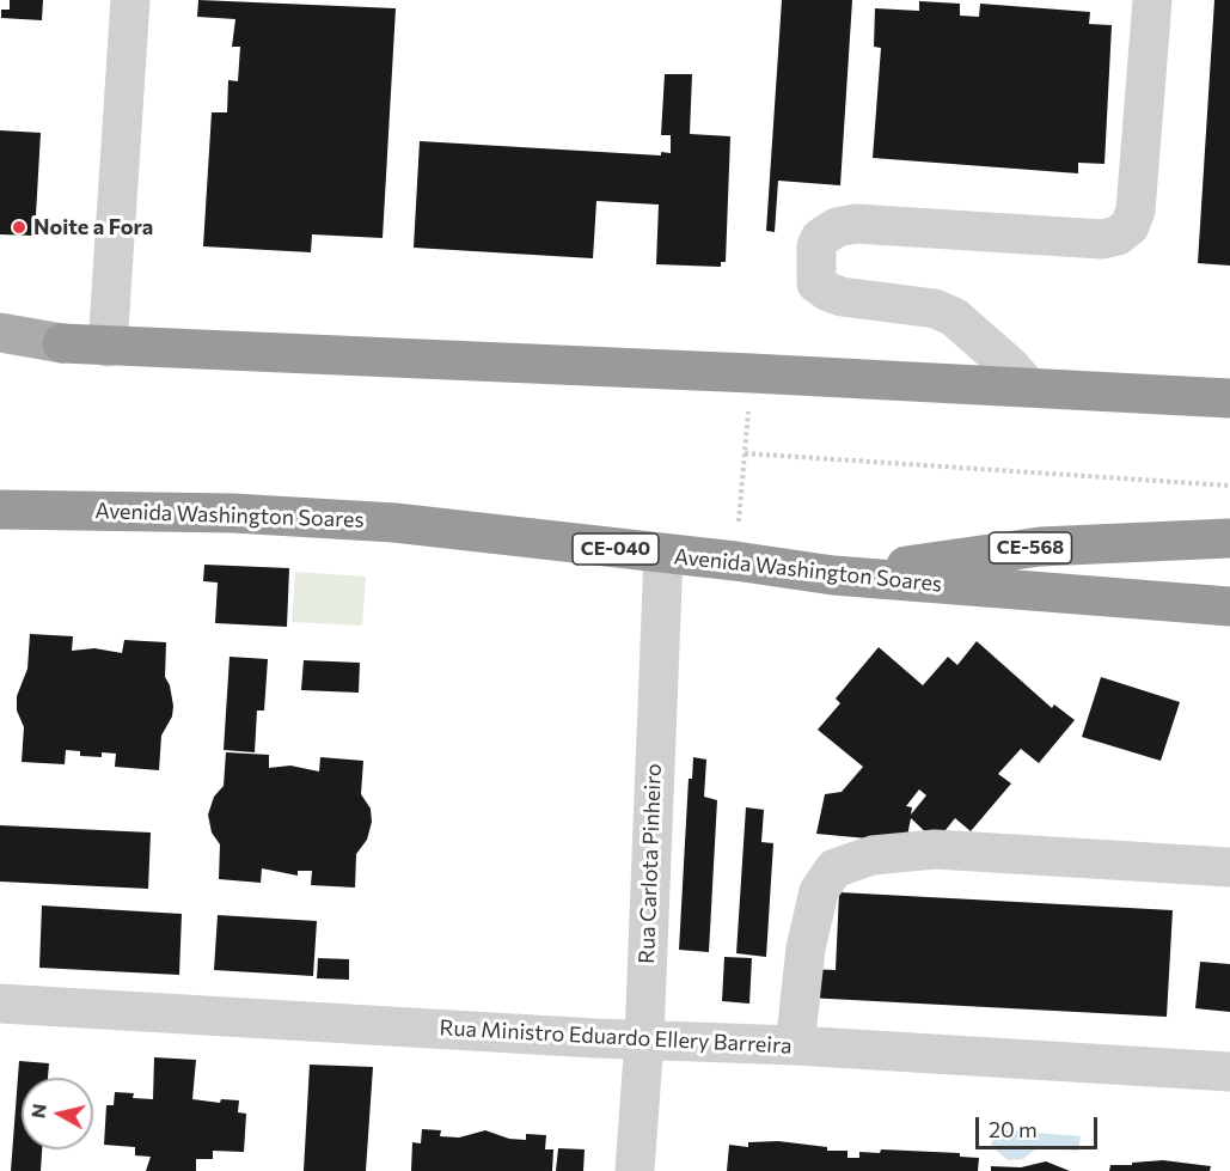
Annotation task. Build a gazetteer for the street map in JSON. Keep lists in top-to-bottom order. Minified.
{"streets":{"highway":["Avenida Washington Soares","CE-568","CE-040"],"street":["Rua Carlota Pinheiro","Rua Ministro Eduardo Ellery Barreira"]},"crossings":[["Avenida Washington Soares","CE-568"],["Avenida Washington Soares","Rua Carlota Pinheiro"],["Rua Carlota Pinheiro","Rua Ministro Eduardo Ellery Barreira"]],"places":["Noite a Fora"],"scale_bar":"20 m","north":"left"}
